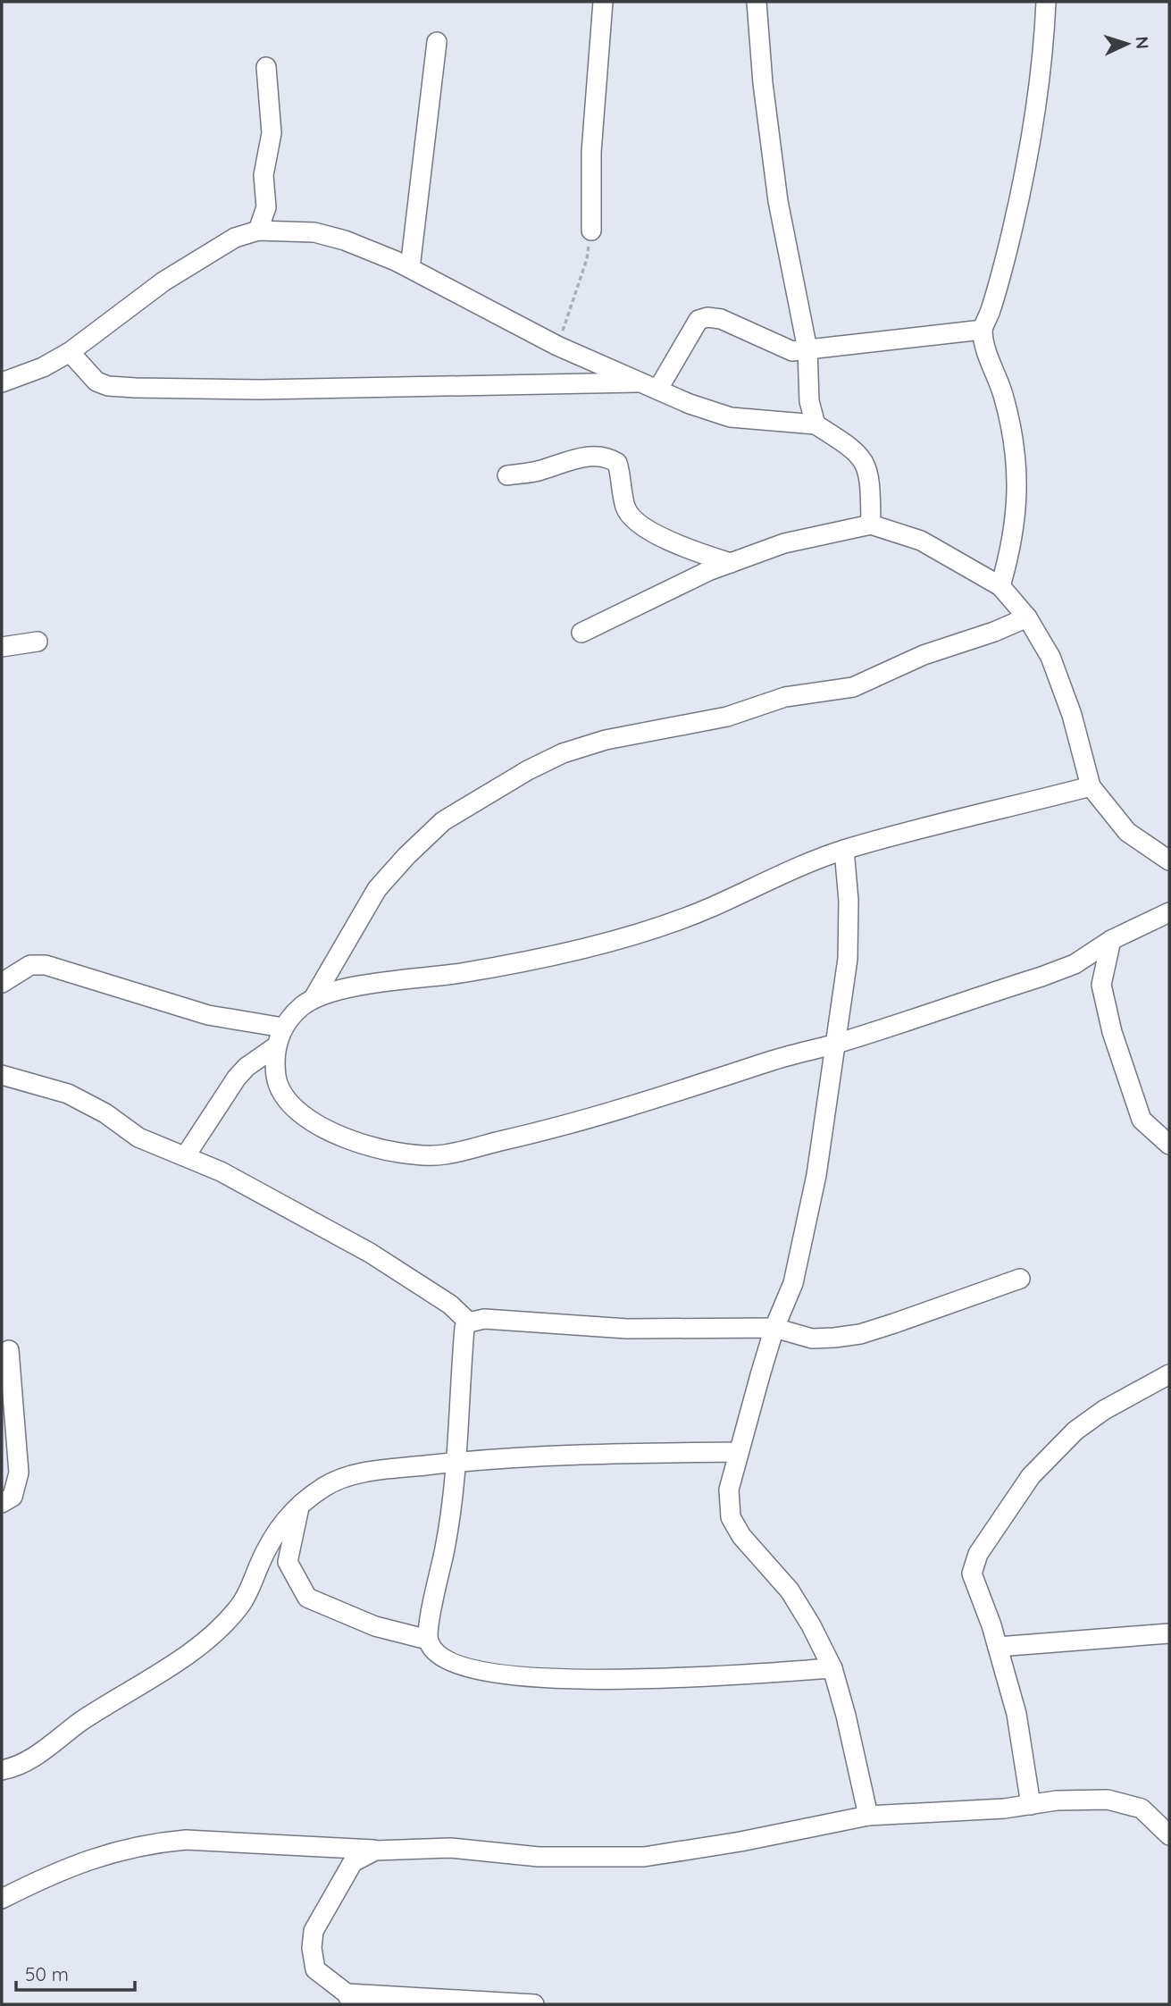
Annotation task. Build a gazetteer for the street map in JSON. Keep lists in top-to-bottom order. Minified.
{"scale_bar":"50 m","north":"right"}
